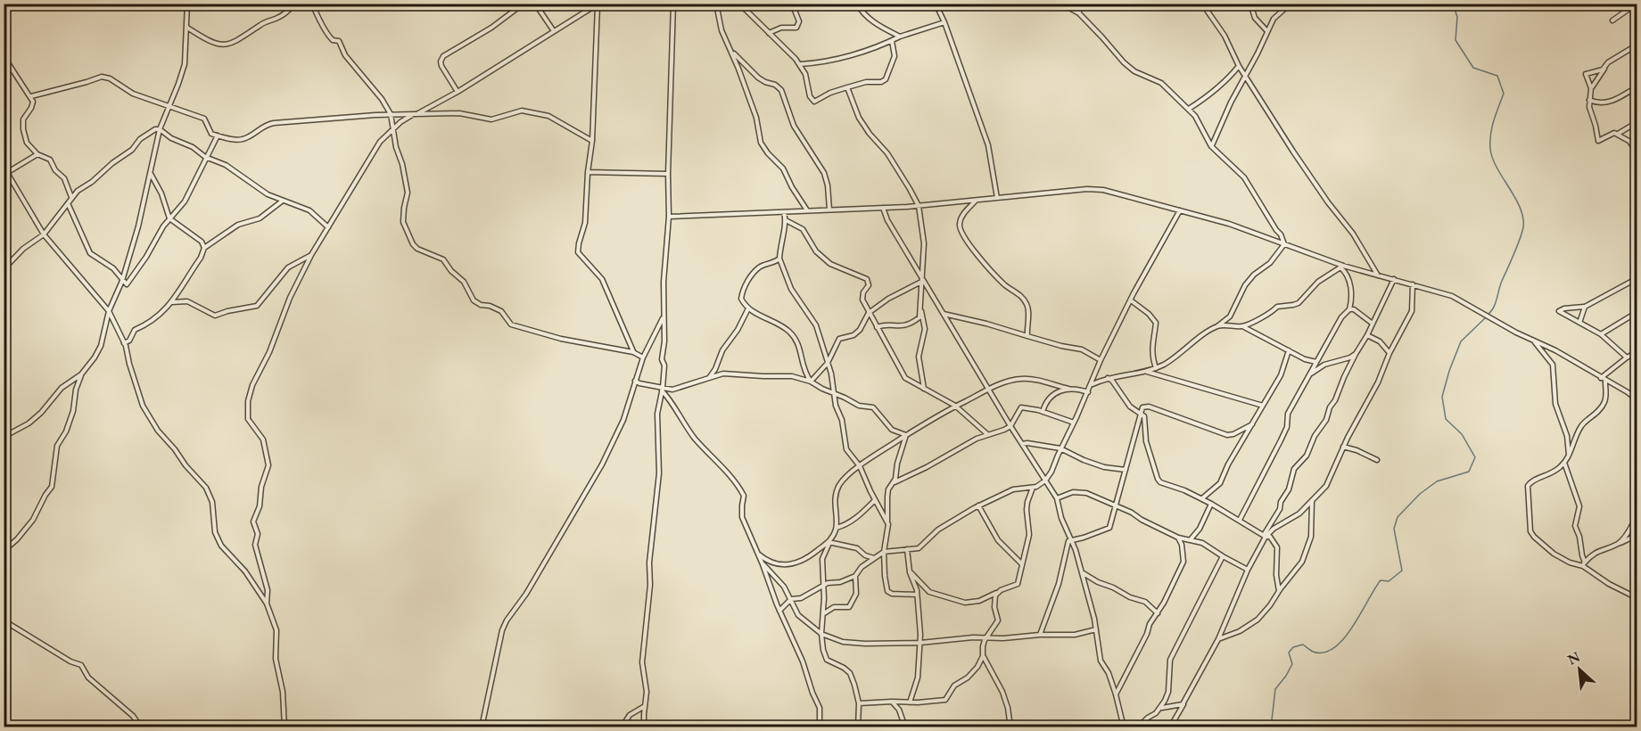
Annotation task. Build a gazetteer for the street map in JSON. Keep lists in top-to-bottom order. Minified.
{"north":"top left"}
